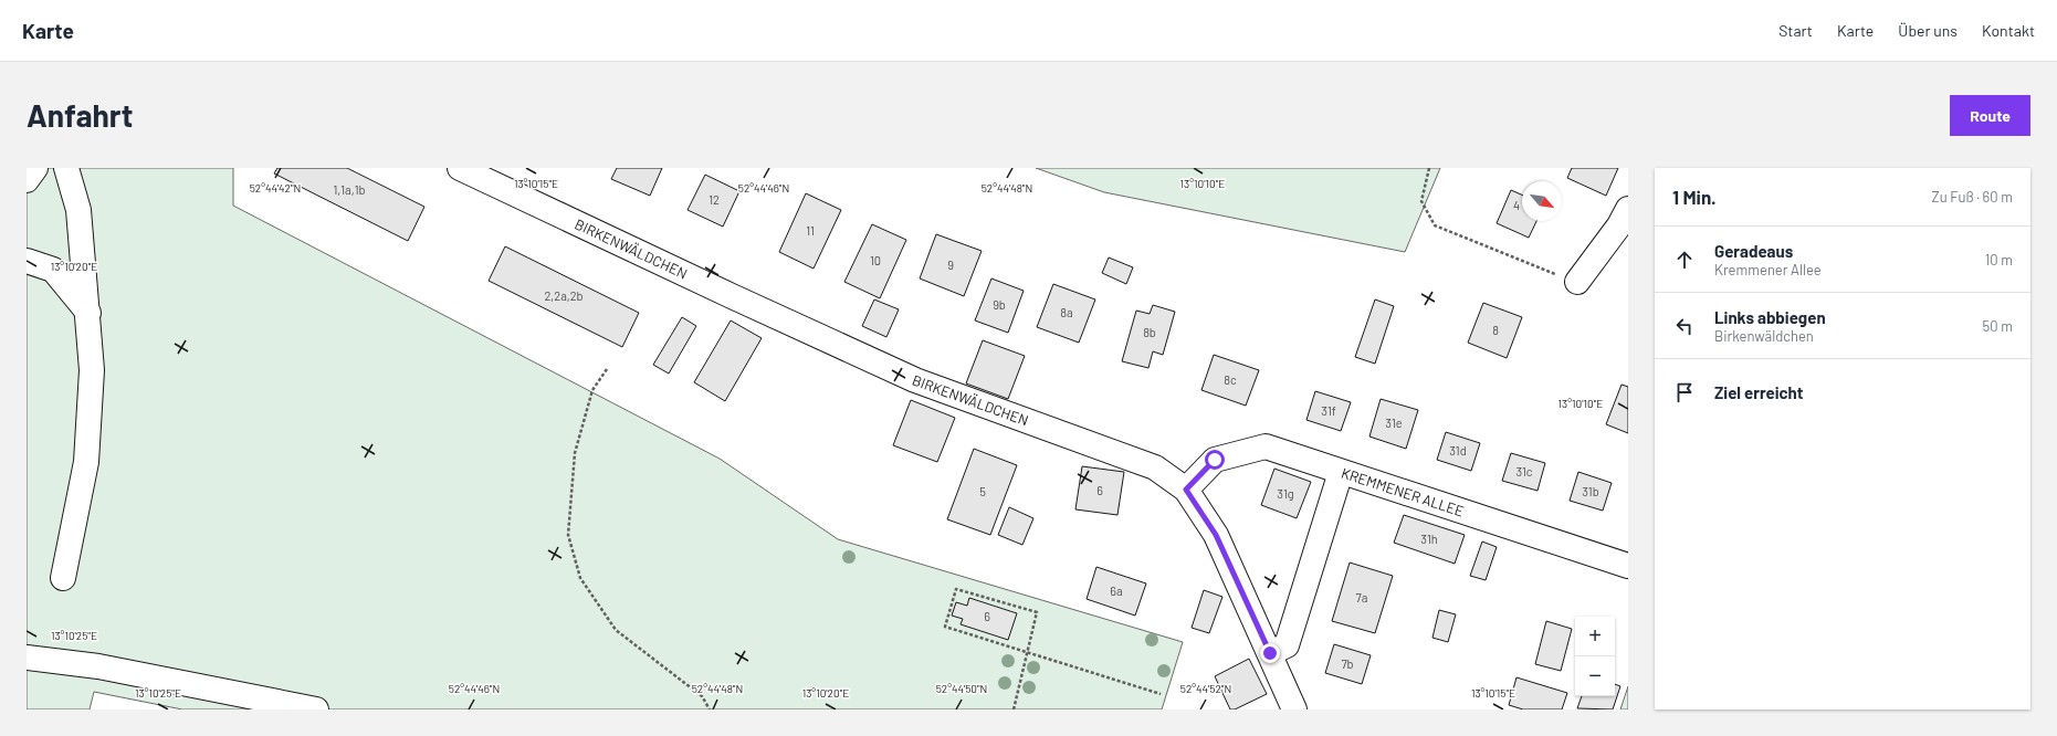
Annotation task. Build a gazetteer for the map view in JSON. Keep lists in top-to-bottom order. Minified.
{"streets":{"street":["BIRKENWÄLDCHEN","KREMMENER ALLEE"]},"crossings":[["BIRKENWÄLDCHEN","KREMMENER ALLEE"]],"house_numbers":["1,1a,1b","12","4","11","10","9","2,2a,2b","9b","8a","8","8b","8c","31f","31e","31d","31c","6","5","31b","31g","31h","6a","7a","6","7b"],"north":"bottom right","page":{"header":"Karte","nav":["Start","Karte","Über uns","Kontakt"],"buttons":"Route","title":"Anfahrt","heading":["1 Min.","Zu Fuß · 60 m"],"list":[["Geradeaus","Kremmener Allee","10 m"],["Links abbiegen","Birkenwäldchen","50 m"],"Ziel erreicht"],"map_buttons":["+","−"]},"coordinates":["13°10'15\"E","13°10'10\"E","52°44'42\"N","52°44'46\"N","52°44'48\"N","13°10'20\"E","13°10'25\"E","52°44'50\"N","52°44'52\"N"]}
